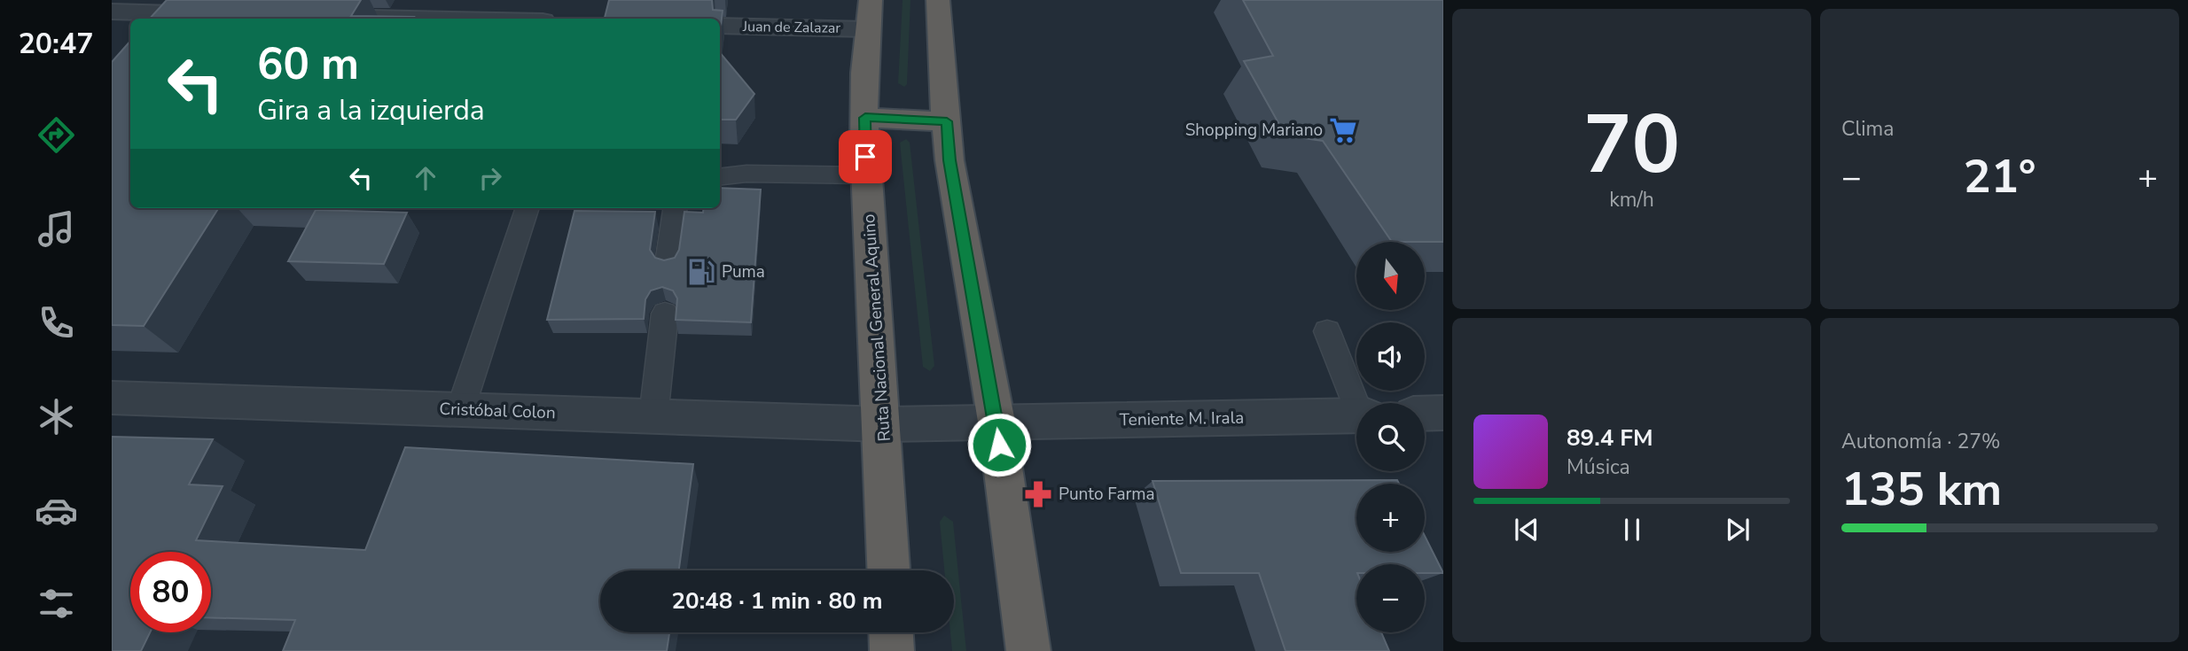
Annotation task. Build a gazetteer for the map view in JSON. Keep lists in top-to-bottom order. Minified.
{"streets":{"highway":["Ruta Nacional General Aquino"],"street":["Juan de Zalazar","Cristóbal Colon","Teniente M. Irala"]},"crossings":[["Juan de Zalazar","Ruta Nacional General Aquino"],["Ruta Nacional General Aquino","Cristóbal Colon"],["Ruta Nacional General Aquino","Teniente M. Irala"],["Cristóbal Colon","Teniente M. Irala"]],"places":{"supermarket":["Shopping Mariano"],"fuel station":["Puma"],"pharmacy":["Punto Farma"]},"north":"bottom","page":{"tabs":"20:47","tile":[["70","km/h"],"Clima",["Autonomía · 27%","135 km"]],"turn":["60 m","Gira a la izquierda"],"heat":["−","21°","+"],"map_buttons":["+","−"],"song":["89.4 FM","Música"],"limit":"80","trip":"20:48 · 1 min · 80 m"}}
